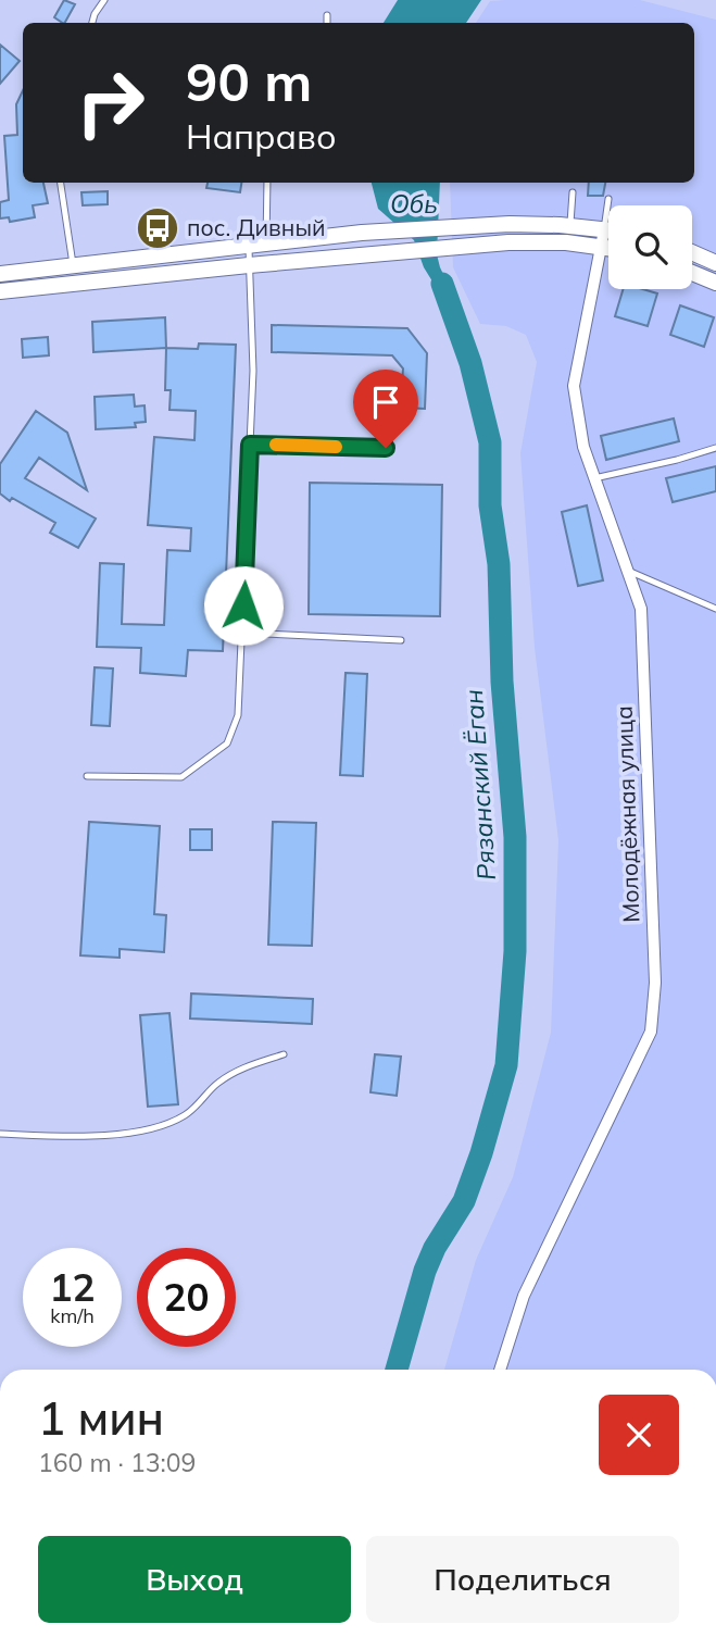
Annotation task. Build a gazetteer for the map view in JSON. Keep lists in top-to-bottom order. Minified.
{"streets":{"street":["Молодёжная улица"]},"water":["Обь","Рязанский Ёган"],"places":{"bus stop":["пос. Дивный"]},"page":{"turn":["90 m","Направо"],"speed":"12 km/h","limit":"20","heading":["1 мин","160 m · 13:09"],"buttons":["Выход","Поделиться"]}}
